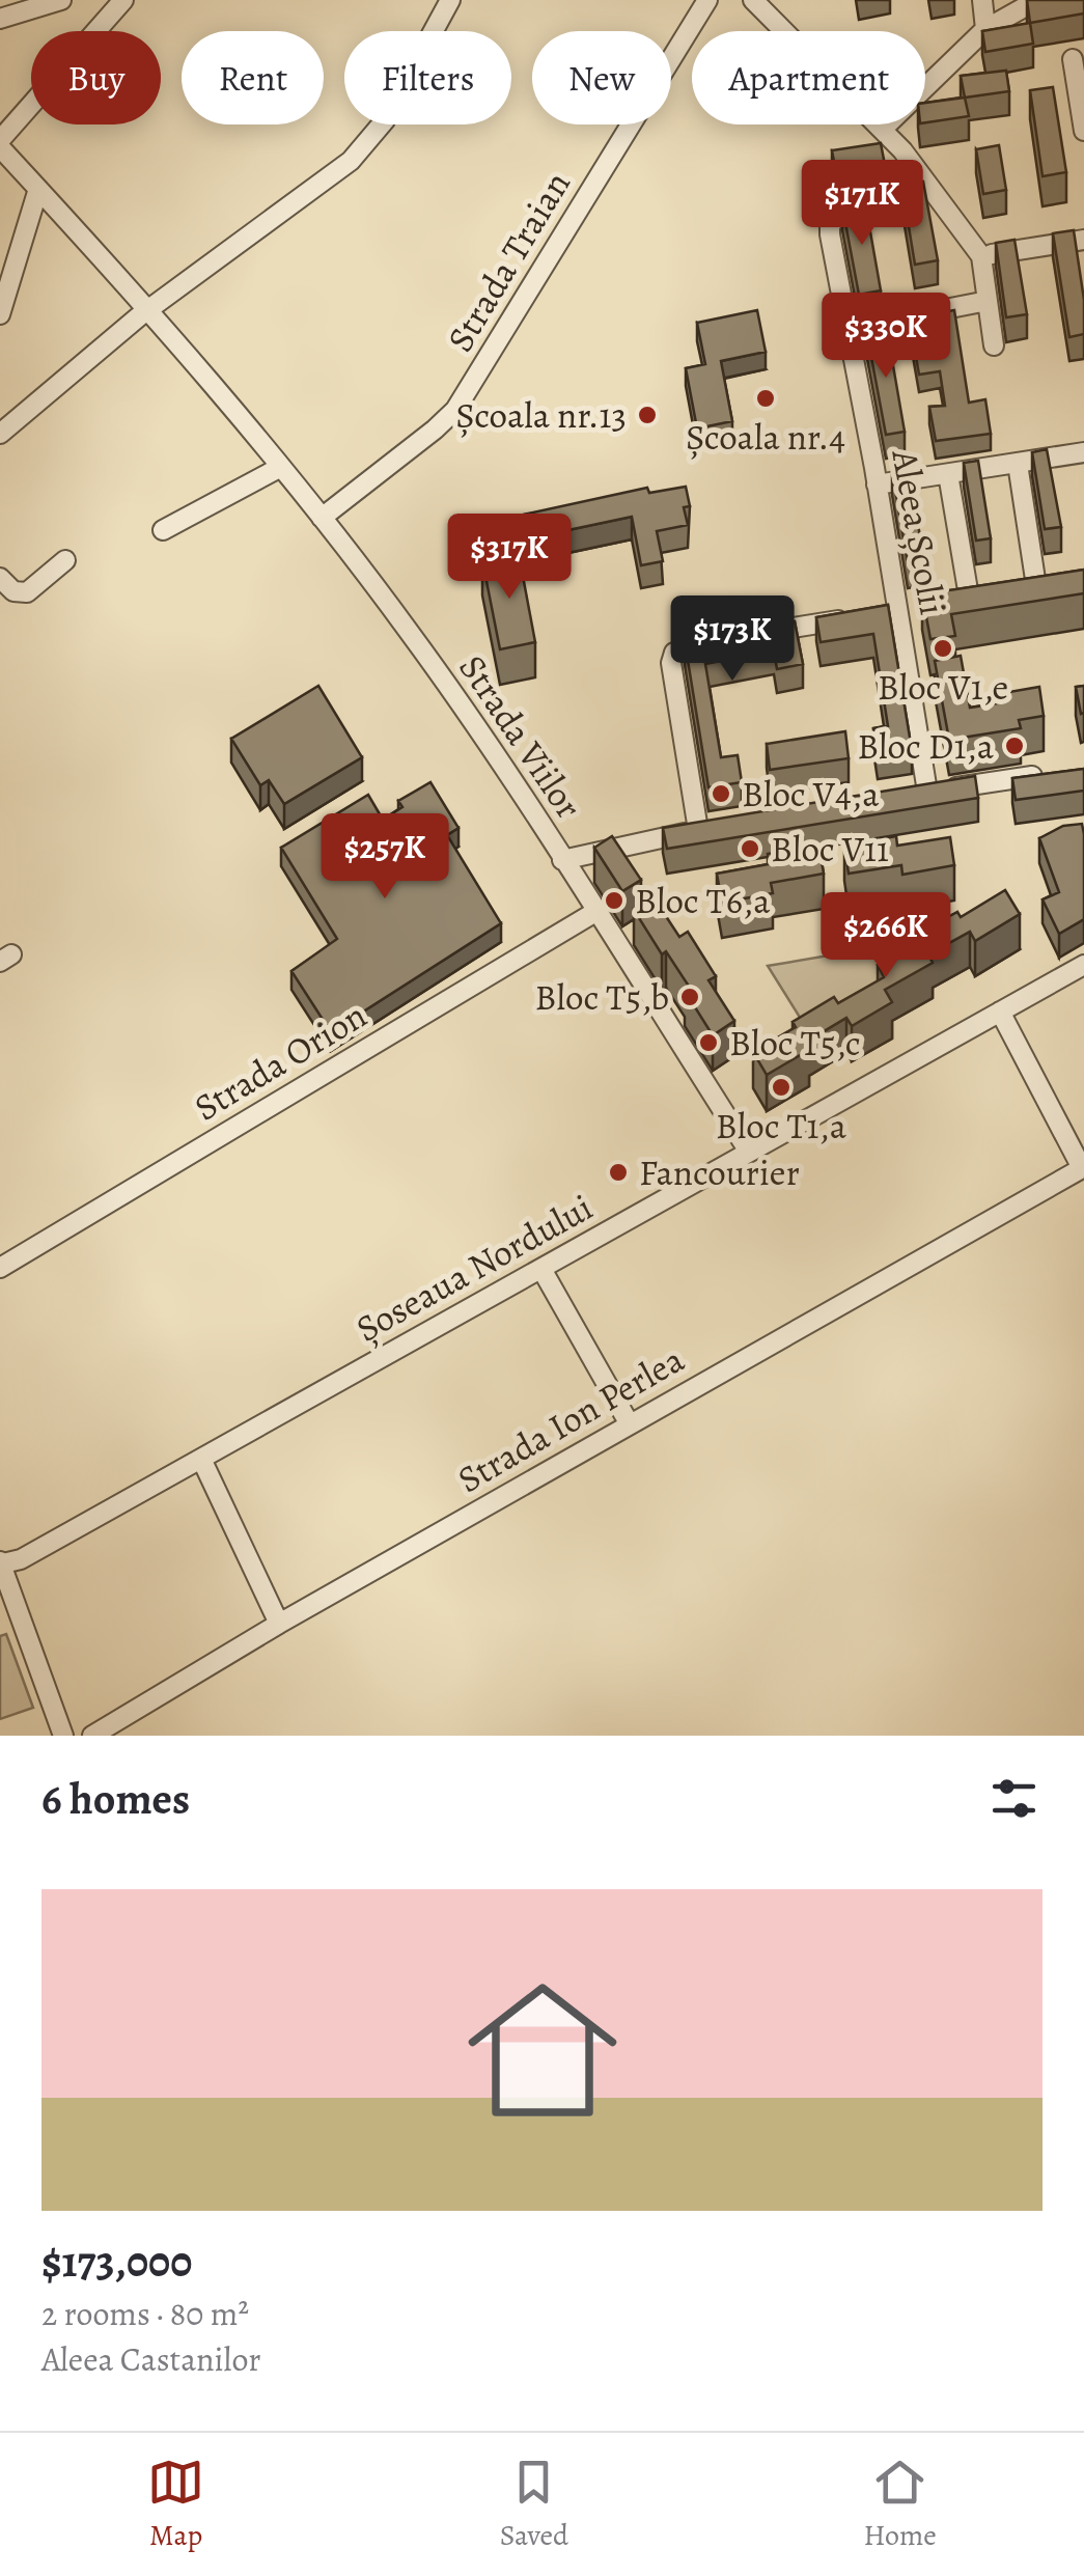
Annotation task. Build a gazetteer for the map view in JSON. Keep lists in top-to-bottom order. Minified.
{"streets":{"street":["Strada Traian","Aleea Școlii","Strada Viilor","Strada Orion","Șoseaua Nordului","Strada Ion Perlea"]},"crossings":[["Strada Traian","Strada Viilor"],["Strada Viilor","Strada Orion"],["Strada Viilor","Șoseaua Nordului"]],"places":["Școala nr.4","Școala nr.13","Bloc V1,e","Bloc D1,a","Bloc V4,a","Bloc V11","Bloc T6,a","Bloc T5,b","Bloc T5,c","Bloc T1,a","Fancourier"],"page":{"chip":["Buy","Rent","Filters","New","Apartment"],"price":["$171K","$330K","$317K","$173K","$257K","$266K"],"heading":"6 homes","list":[{"name":"$173,000","note":"2 rooms · 80 m² · Aleea Castanilor"}],"tabs":["Map","Saved","Home"]}}
